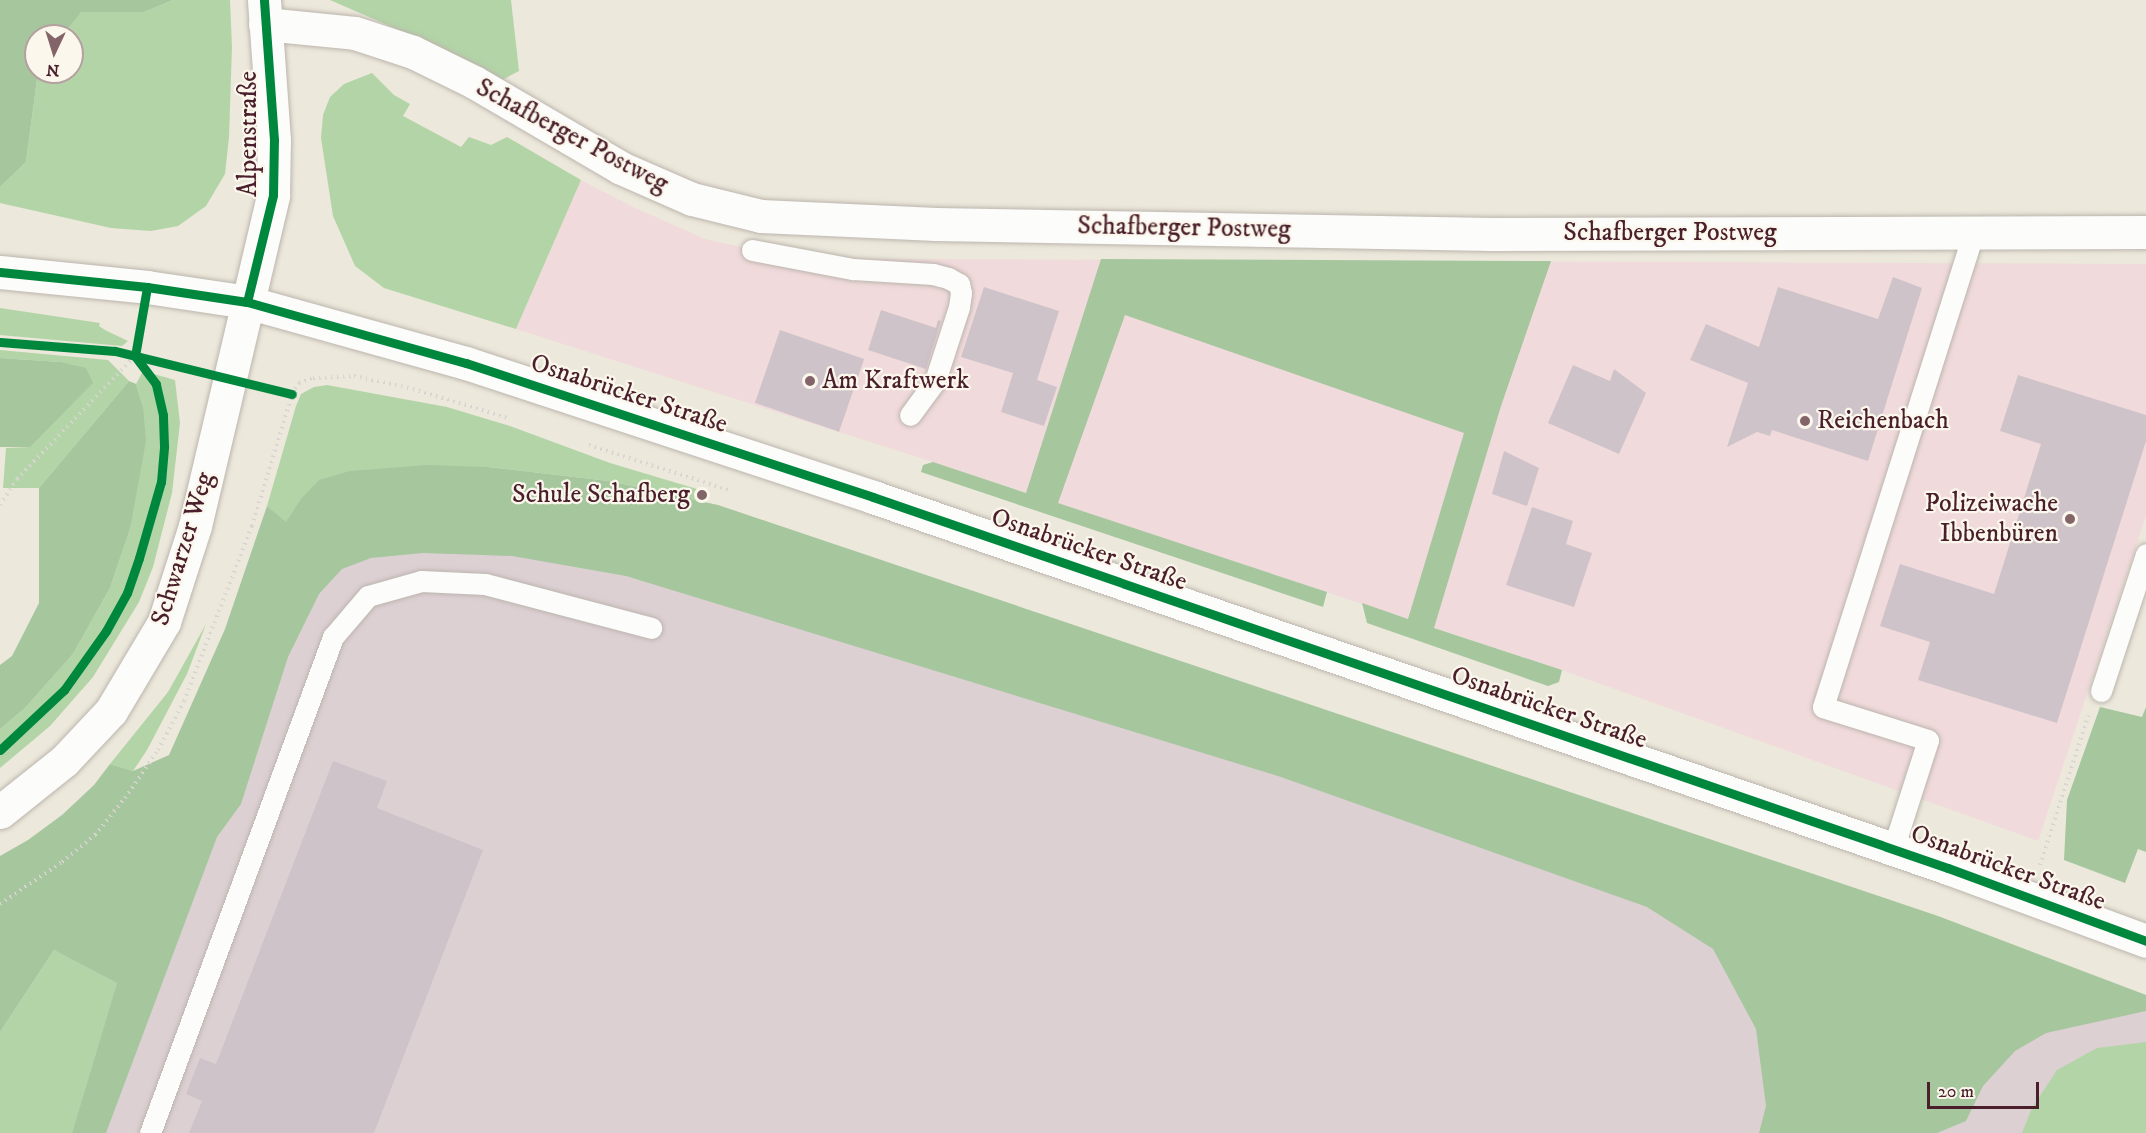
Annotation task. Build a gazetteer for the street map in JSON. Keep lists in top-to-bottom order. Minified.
{"streets":{"street":["Alpenstraße","Schafberger Postweg","Osnabrücker Straße","Schwarzer Weg"]},"crossings":[["Alpenstraße","Schafberger Postweg"],["Alpenstraße","Osnabrücker Straße"],["Alpenstraße","Schwarzer Weg"],["Osnabrücker Straße","Schwarzer Weg"]],"places":["Am Kraftwerk","Reichenbach","Schule Schafberg","Polizeiwache Ibbenbüren"],"scale_bar":"20 m","north":"bottom"}
